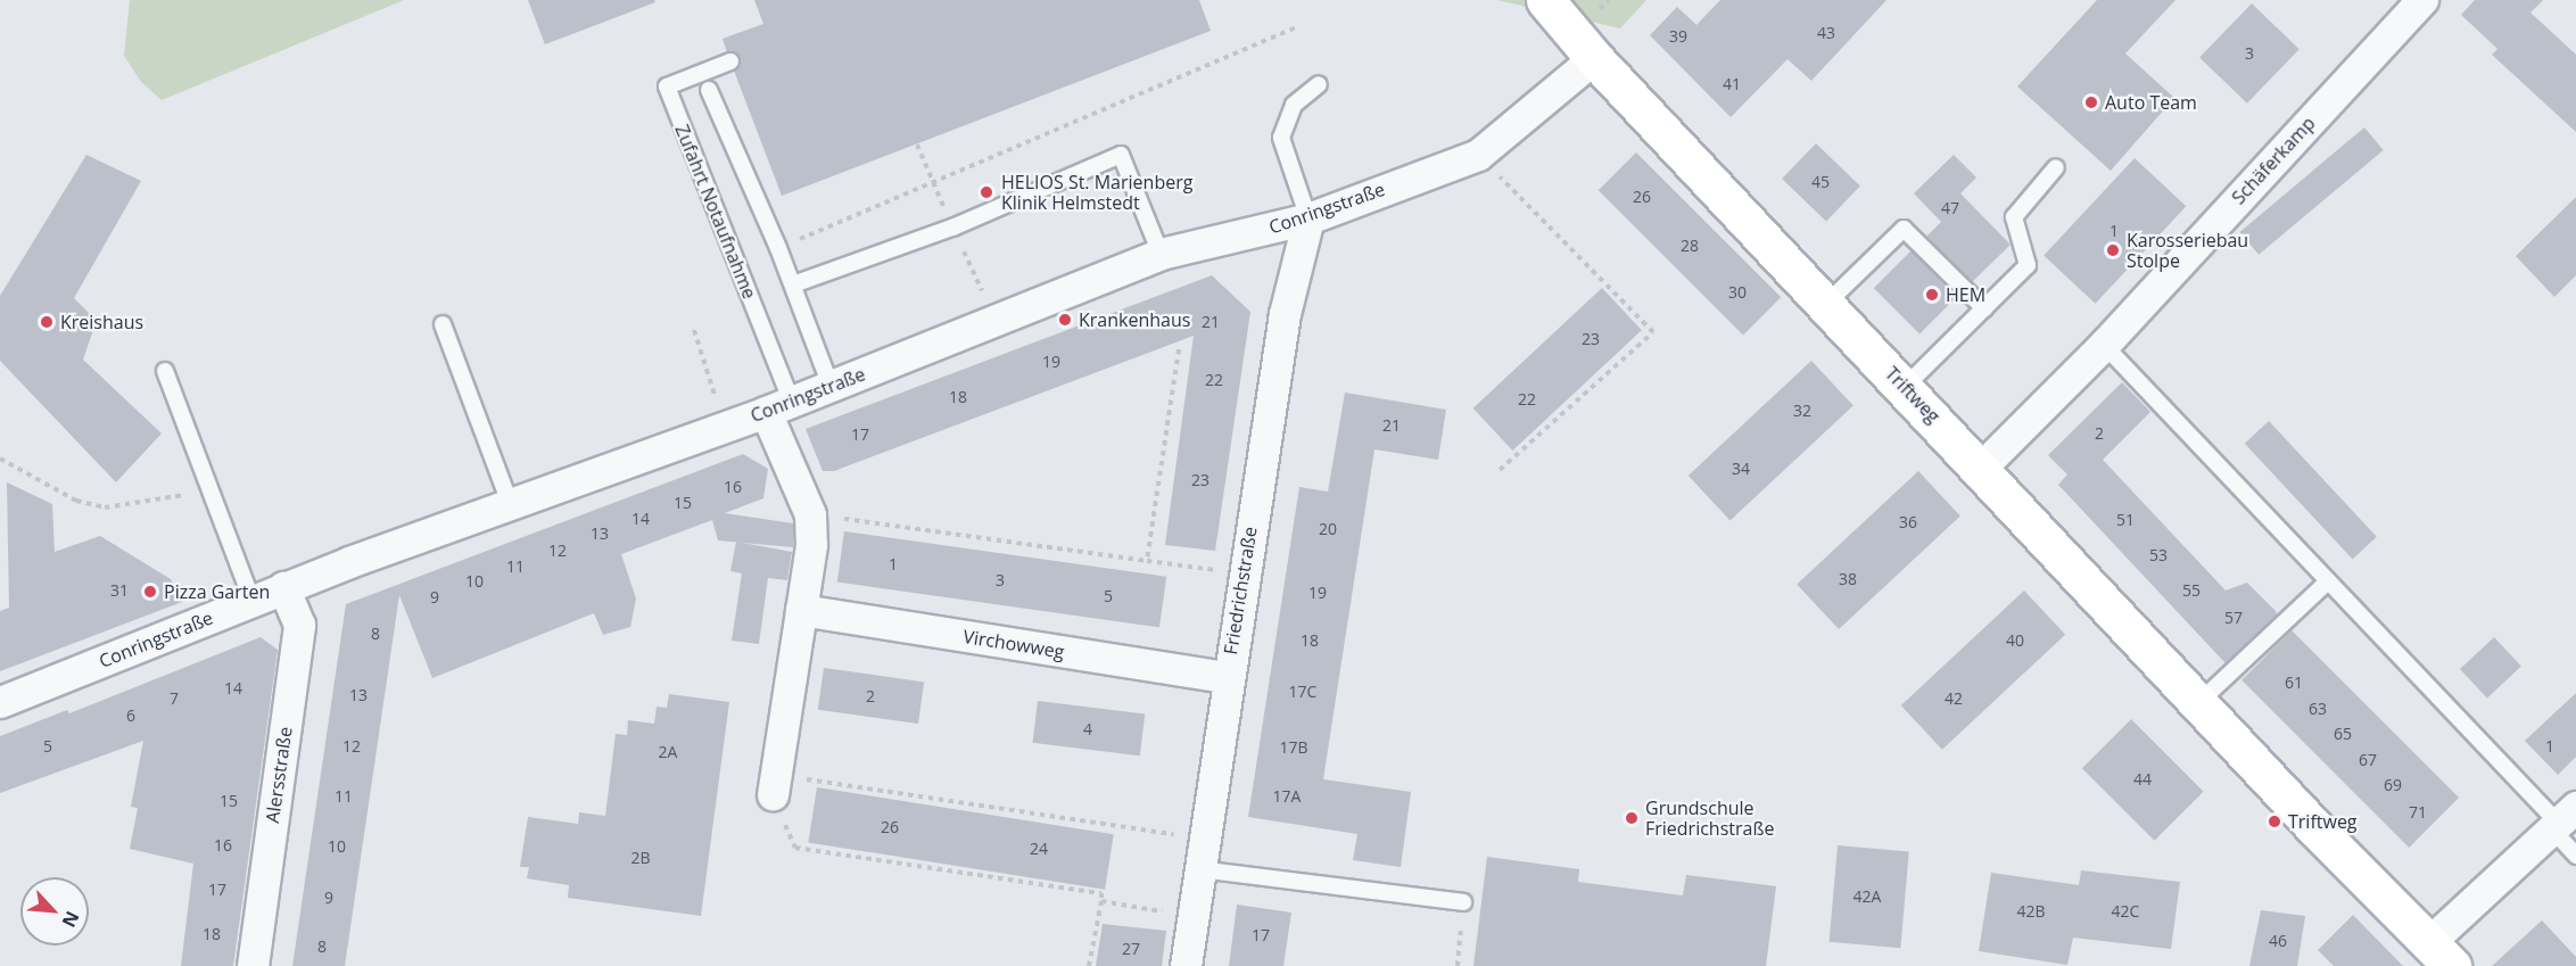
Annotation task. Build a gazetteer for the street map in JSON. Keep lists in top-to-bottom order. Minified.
{"streets":{"main road":["Triftweg"],"street":["Schäferkamp","Conringstraße","Friedrichstraße","Virchowweg","Alersstraße"],"lane":["Zufahrt Notaufnahme"]},"crossings":[["Schäferkamp","Triftweg"],["Conringstraße","Zufahrt Notaufnahme"],["Conringstraße","Triftweg"],["Conringstraße","Friedrichstraße"],["Conringstraße","Alersstraße"],["Friedrichstraße","Virchowweg"]],"places":["Auto Team","HELIOS St. Marienberg Klinik Helmstedt","Karosseriebau Stolpe","HEM","Krankenhaus","Kreishaus","Pizza Garten","Grundschule Friedrichstraße","Triftweg"],"house_numbers":["43","39","3","41","45","26","47","1","28","30","21","23","19","22","18","22","32","21","2","17","34","23","16","15","14","51","36","20","13","12","53","1","11","38","3","10","31","55","19","5","9","57","8","18","40","61","14","17C","13","2","7","42","63","6","4","65","5","12","1","17B","2A","67","44","69","11","17A","15","71","26","16","10","24","2B","17","42A","9","42B","42C","18","17","46","8","27"],"north":"bottom right"}
